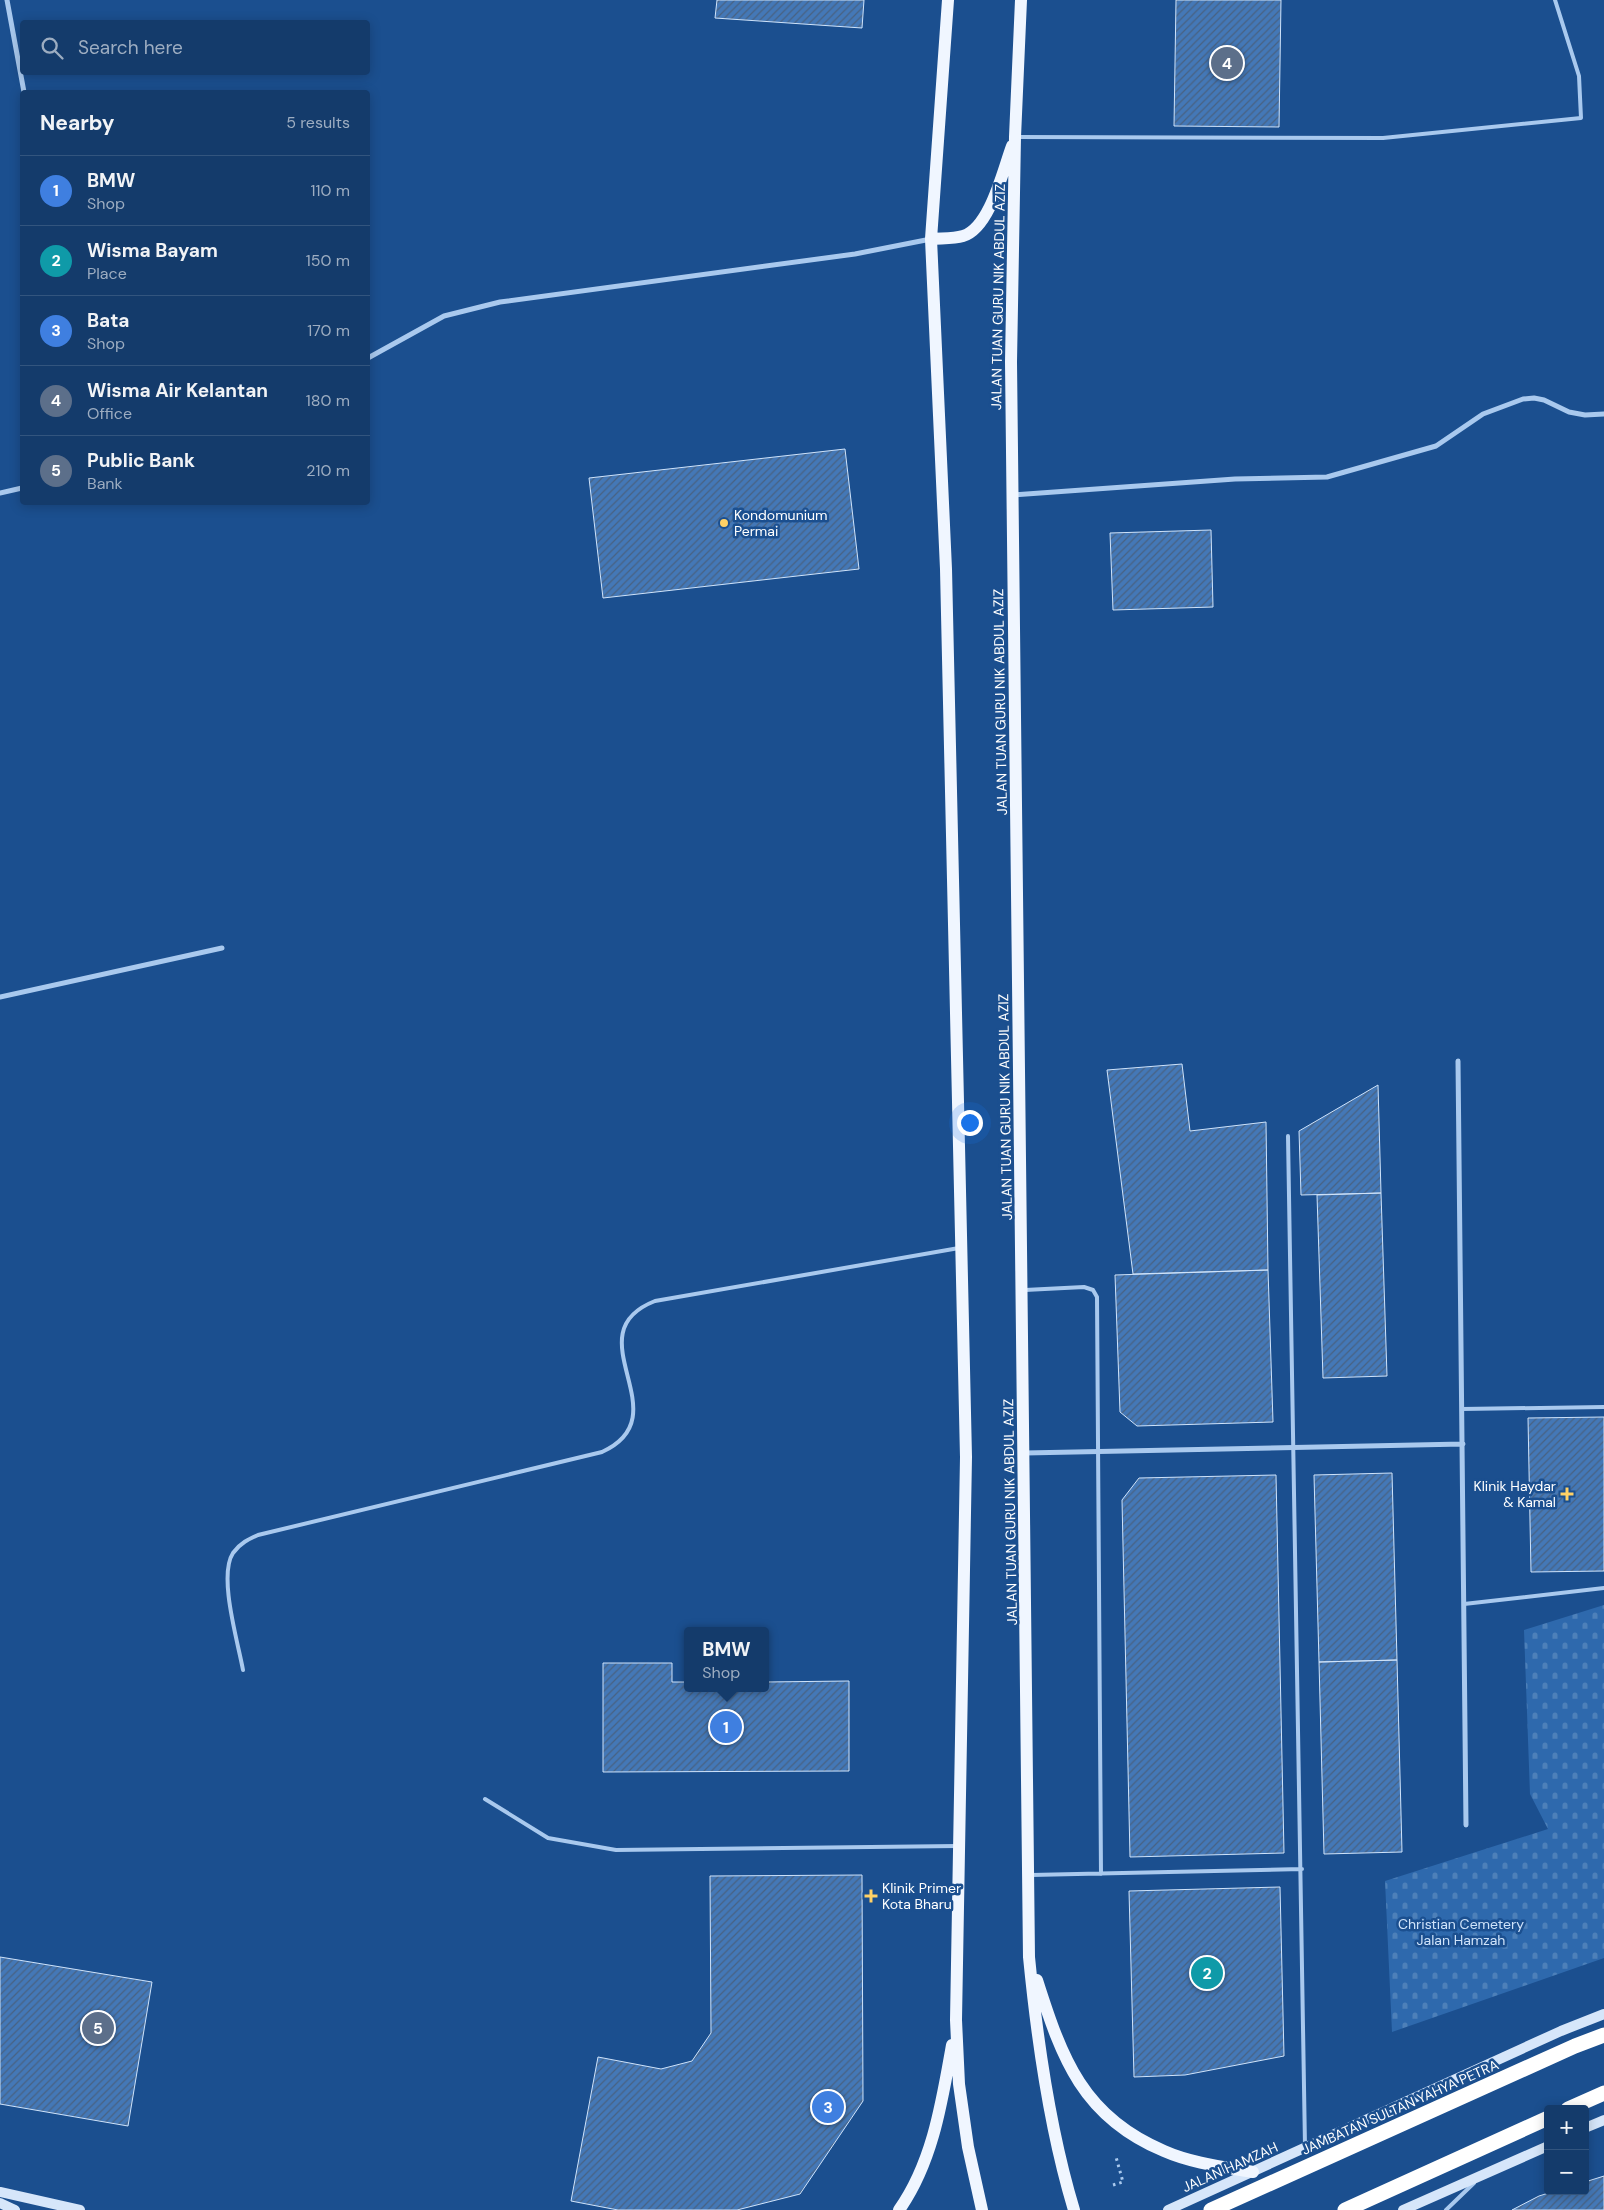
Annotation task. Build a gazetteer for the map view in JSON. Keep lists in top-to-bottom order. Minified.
{"streets":{"highway":["JAMBATAN SULTAN YAHYA PETRA"],"main road":["JALAN TUAN GURU NIK ABDUL AZIZ","JALAN HAMZAH"]},"parks":["Christian Cemetery Jalan Hamzah"],"places":{"other":["Kondomunium Permai"],"health":["Klinik Haydar & Kamal","Klinik Primer Kota Bharu"]},"page":{"search":"Search here","pins":["4","1","2","5","3"],"heading":["Nearby","5 results"],"list":[{"mark":"1","name":"BMW","note":"Shop","value":"110 m"},{"mark":"2","name":"Wisma Bayam","note":"Place","value":"150 m"},{"mark":"3","name":"Bata","note":"Shop","value":"170 m"},{"mark":"4","name":"Wisma Air Kelantan","note":"Office","value":"180 m"},{"mark":"5","name":"Public Bank","note":"Bank","value":"210 m"}],"popup":["BMW","Shop"],"map_buttons":["+","−"]}}
